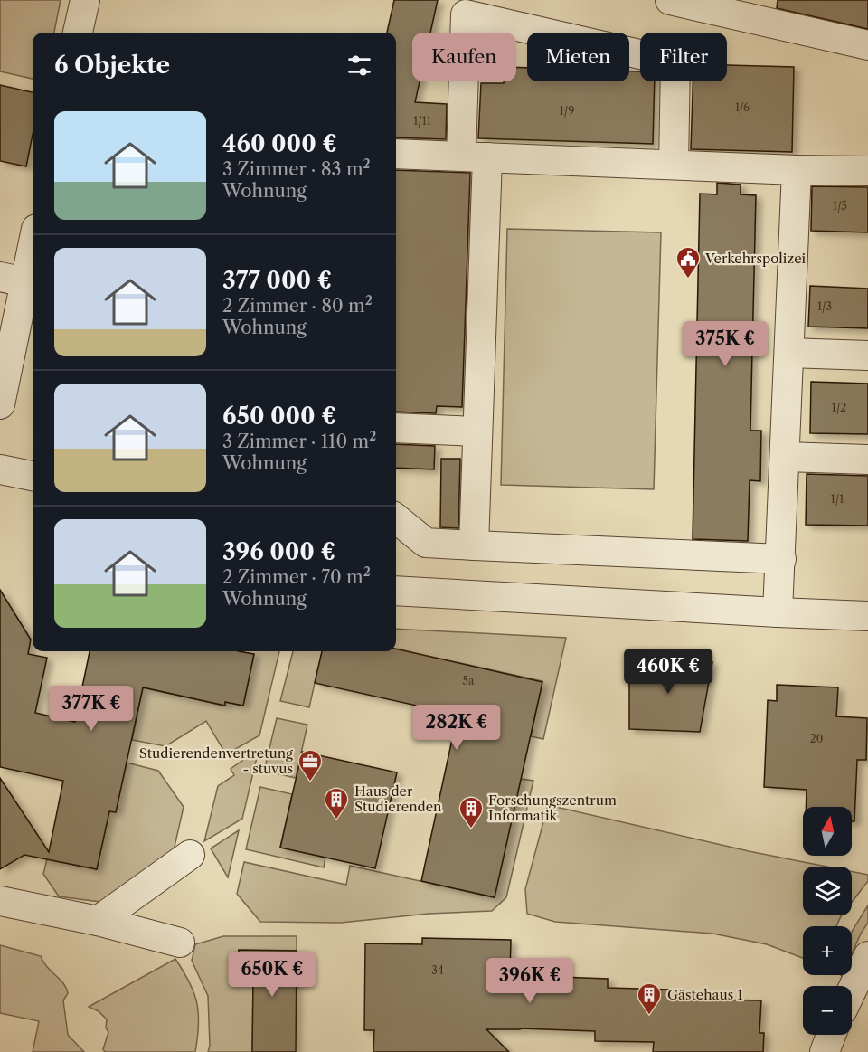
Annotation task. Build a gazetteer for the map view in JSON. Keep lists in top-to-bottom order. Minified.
{"places":{"public building":["Verkehrspolizei"],"office":["Studierendenvertretung - stuvus"],"building":["Haus der Studierenden","Forschungszentrum Informatik","Gästehaus 1"]},"house_numbers":["1/6","1/9","1/11","1/5","1/3","1/2","1/1","5a","20","34"],"north":"top","page":{"chip":["Kaufen","Mieten","Filter"],"heading":"6 Objekte","list":[{"name":"460 000 €","note":"3 Zimmer · 83 m² · Wohnung"},{"name":"377 000 €","note":"2 Zimmer · 80 m² · Wohnung"},{"name":"650 000 €","note":"3 Zimmer · 110 m² · Wohnung"},{"name":"396 000 €","note":"2 Zimmer · 70 m² · Wohnung"}],"price":["375K €","460K €","377K €","282K €","650K €","396K €"],"map_buttons":["+","−"]}}
